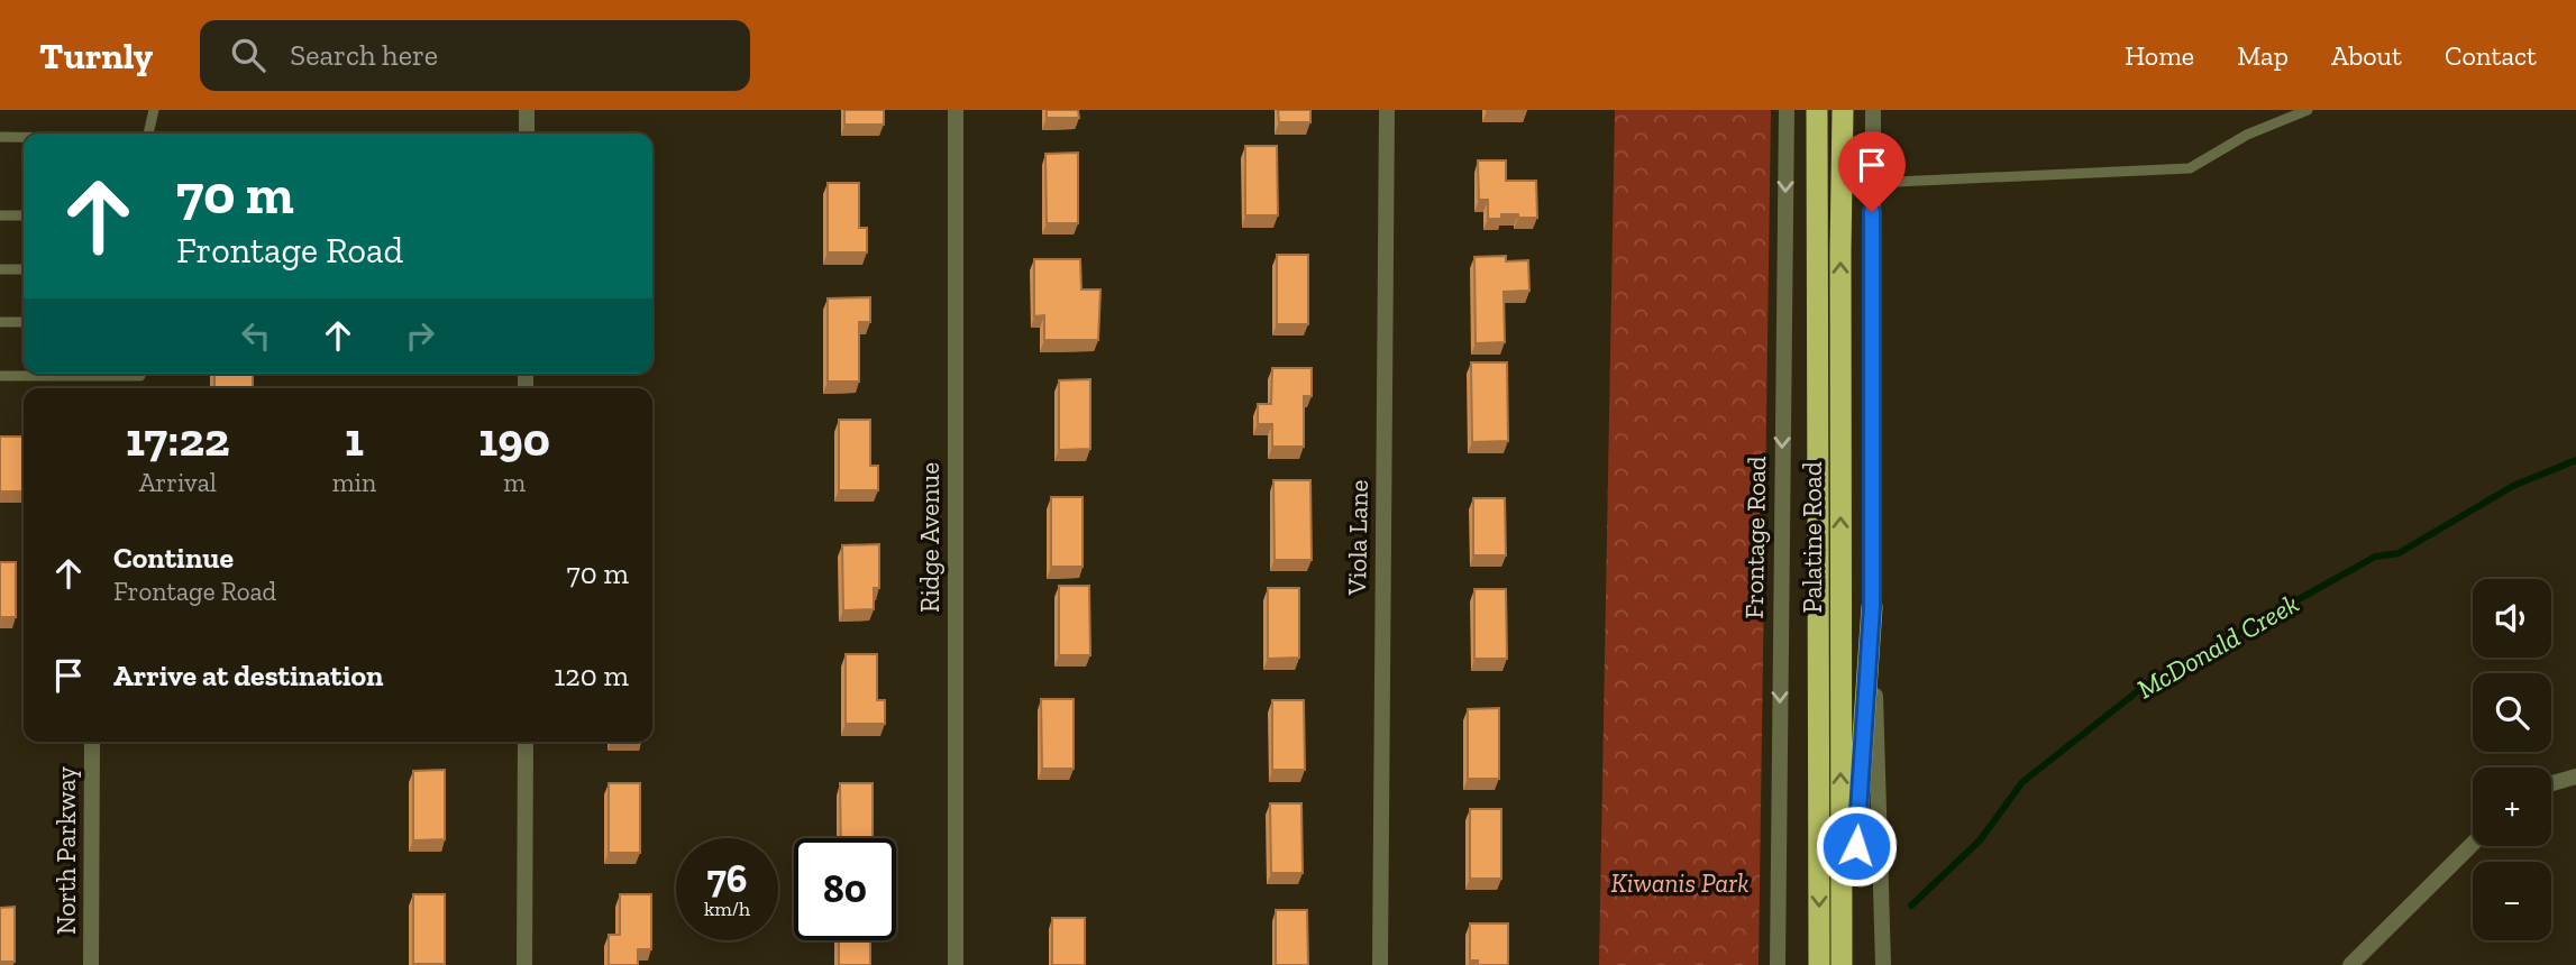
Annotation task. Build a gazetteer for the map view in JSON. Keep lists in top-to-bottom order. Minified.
{"streets":{"highway":["Palatine Road"],"street":["Ridge Avenue","Viola Lane","Frontage Road","North Parkway"]},"water":["McDonald Creek"],"parks":["Kiwanis Park"],"page":{"header":"Turnly","search":"Search here","nav":["Home","Map","About","Contact"],"turn":["70 m","Frontage Road"],"eta":["17:22","Arrival","1","min","190","m"],"list":[{"name":"Continue","note":"Frontage Road","value":"70 m"},{"name":"Arrive at destination","value":"120 m"}],"map_buttons":["+","−"],"speed":"76 km/h","limit":"80"}}
